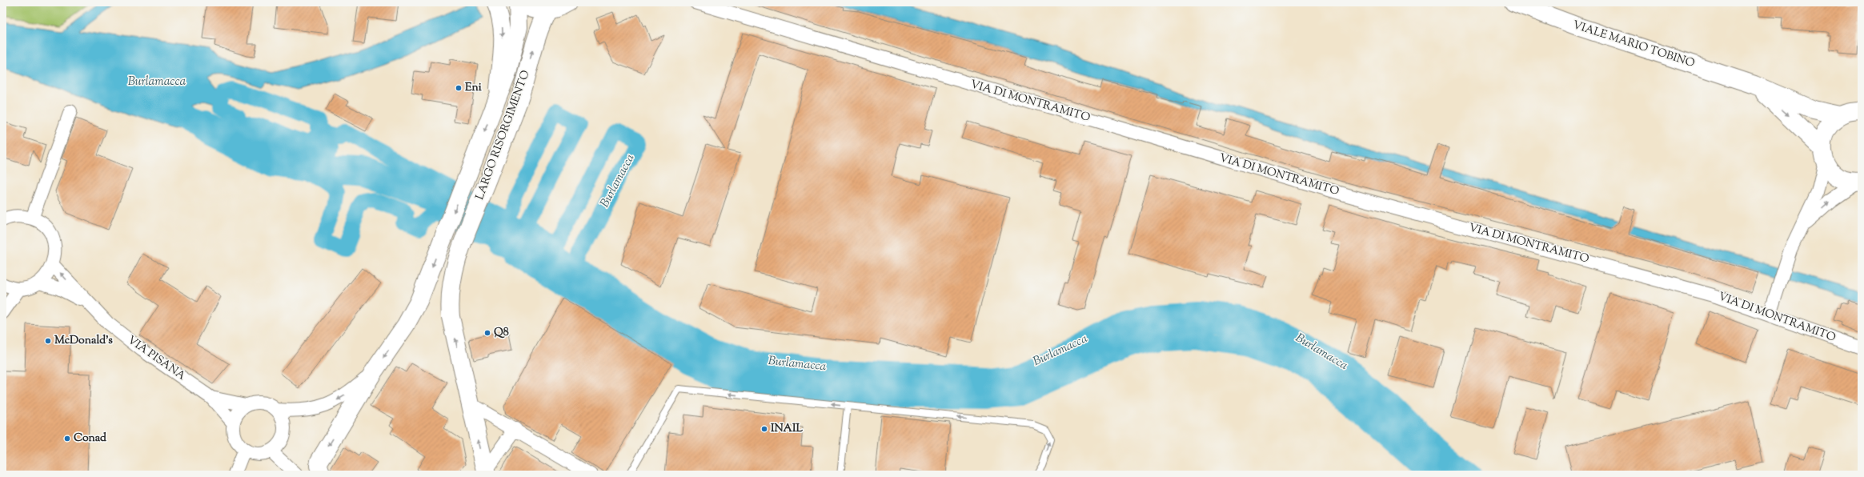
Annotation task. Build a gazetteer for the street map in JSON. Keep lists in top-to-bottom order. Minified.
{"streets":{"main road":["VIALE MARIO TOBINO","LARGO RISORGIMENTO"],"street":["VIA DI MONTRAMITO","VIA PISANA"]},"water":["Burlamacca"],"places":["Eni","Q8","McDonald's","INAIL","Conad"]}
